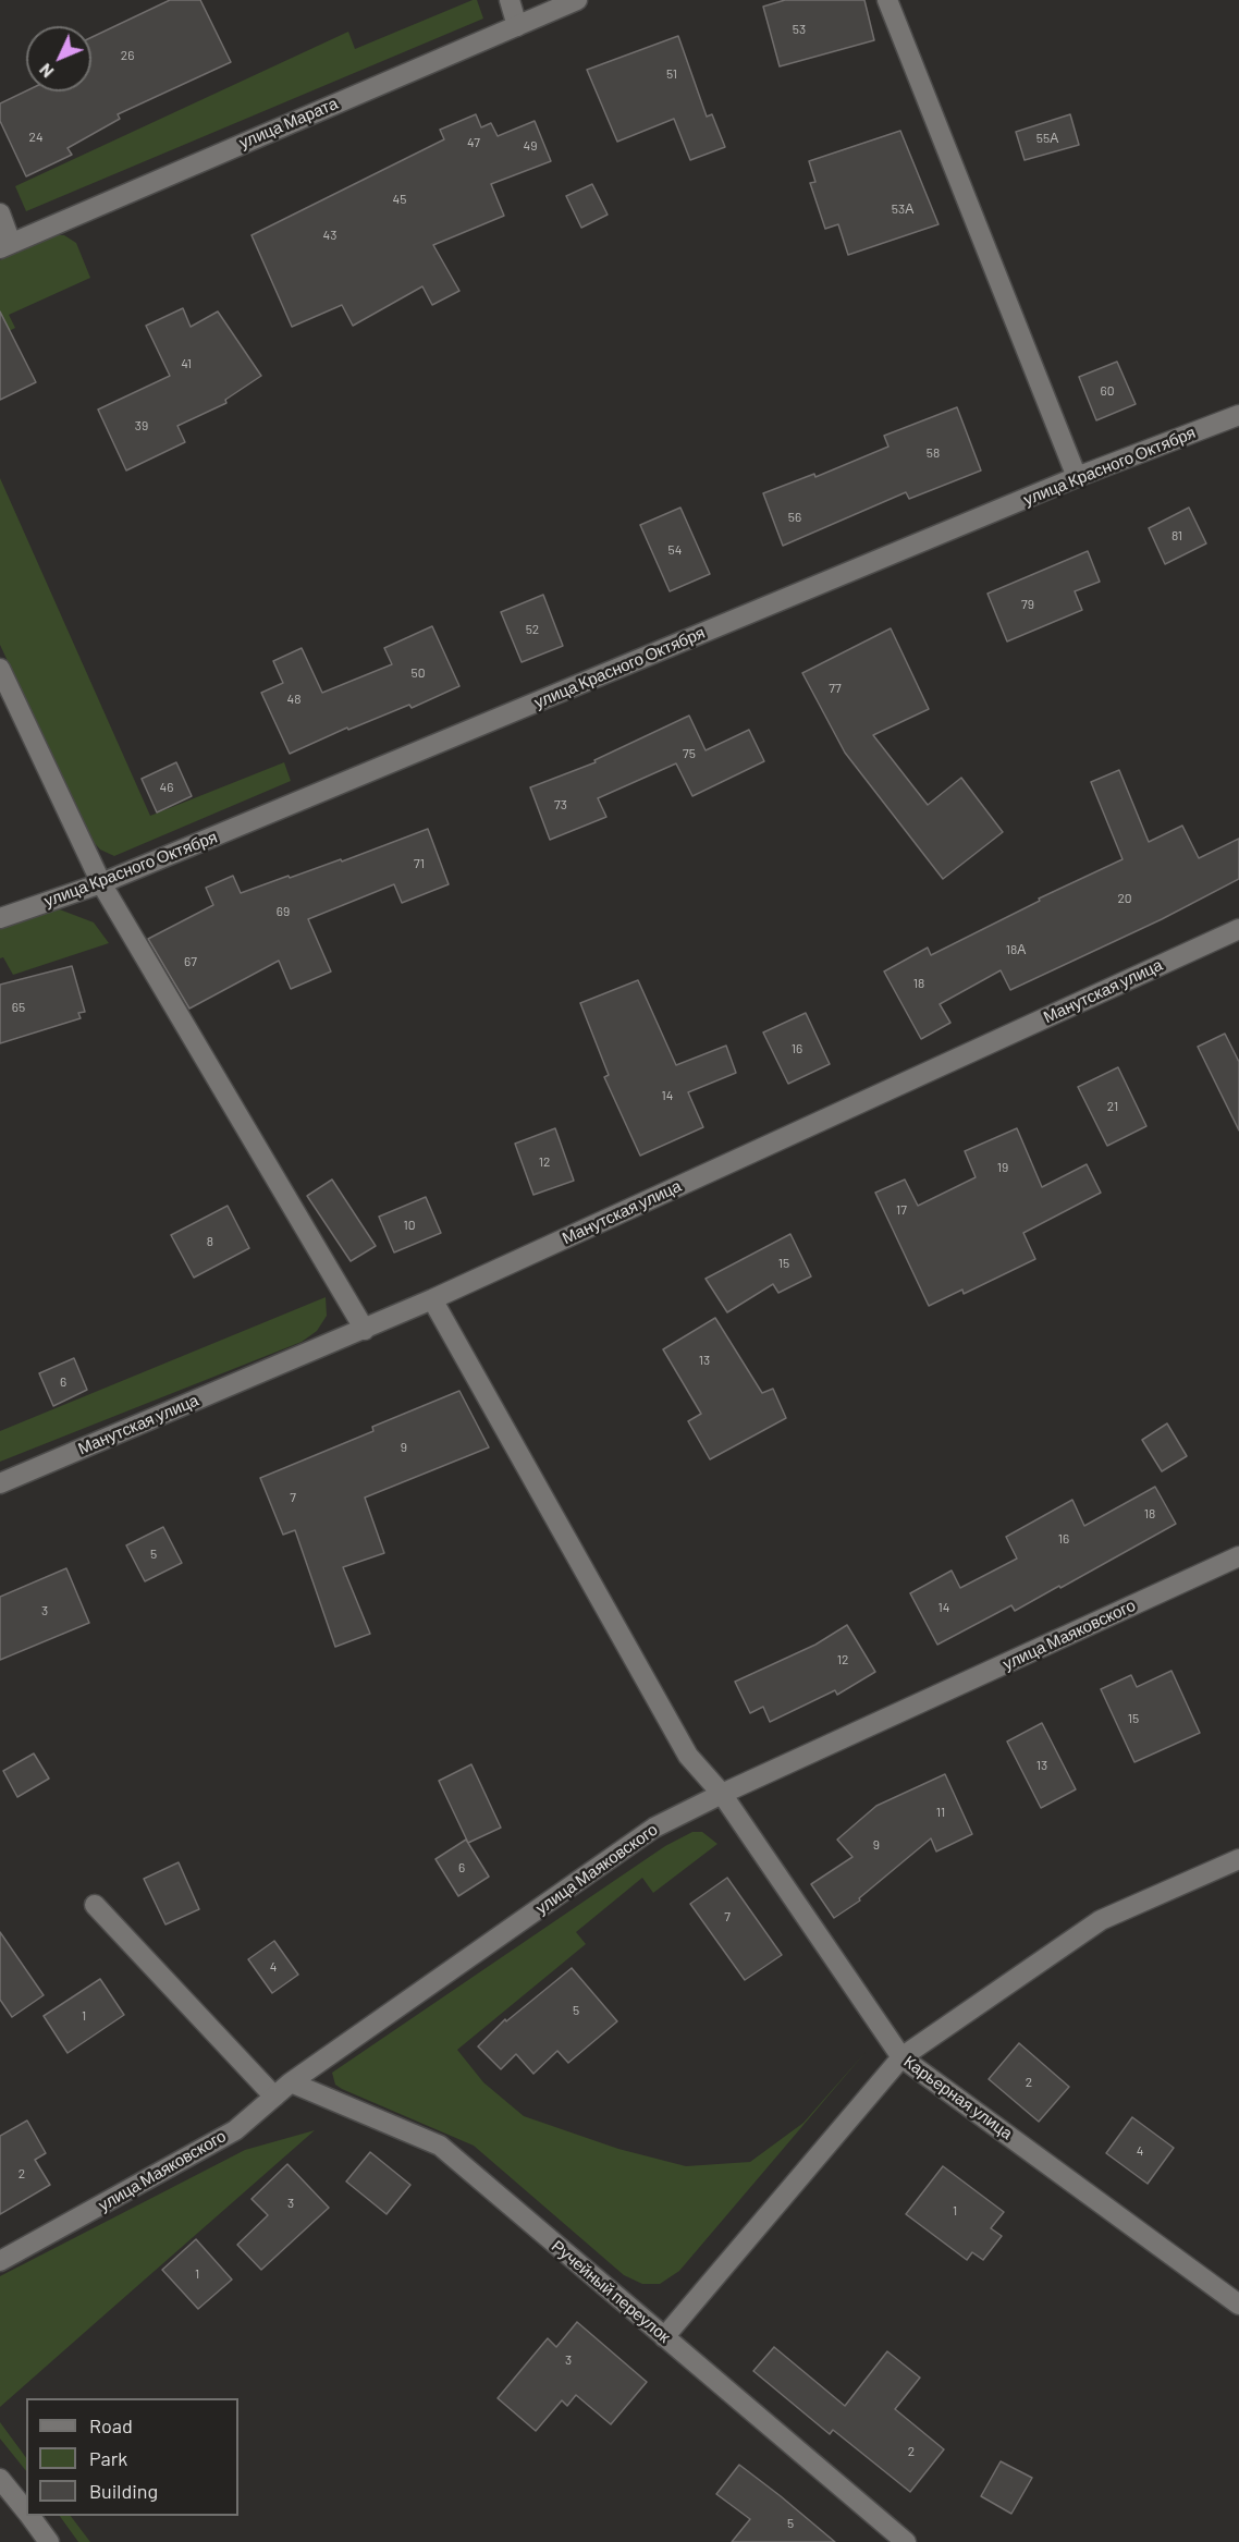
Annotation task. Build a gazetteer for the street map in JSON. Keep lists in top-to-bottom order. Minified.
{"streets":{"street":["улица Марата","улица Красного Октября","Манутская улица","улица Маяковского","Карьерная улица","Ручейный переулок"]},"crossings":[["Манутская улица","Карьерная улица"],["улица Маяковского","Карьерная улица"],["улица Маяковского","Ручейный переулок"]],"house_numbers":["53","26","51","24","55А","47","49","45","53А","43","41","60","39","58","56","81","54","79","52","50","77","48","75","46","73","71","20","69","18А","67","18","65","16","14","21","12","19","17","10","8","15","13","6","9","7","18","16","5","14","3","12","15","13","11","9","6","7","4","5","1","2","4","2","3","1","1","3","2","5"],"legend":["Road","Park","Building"],"north":"bottom left"}
